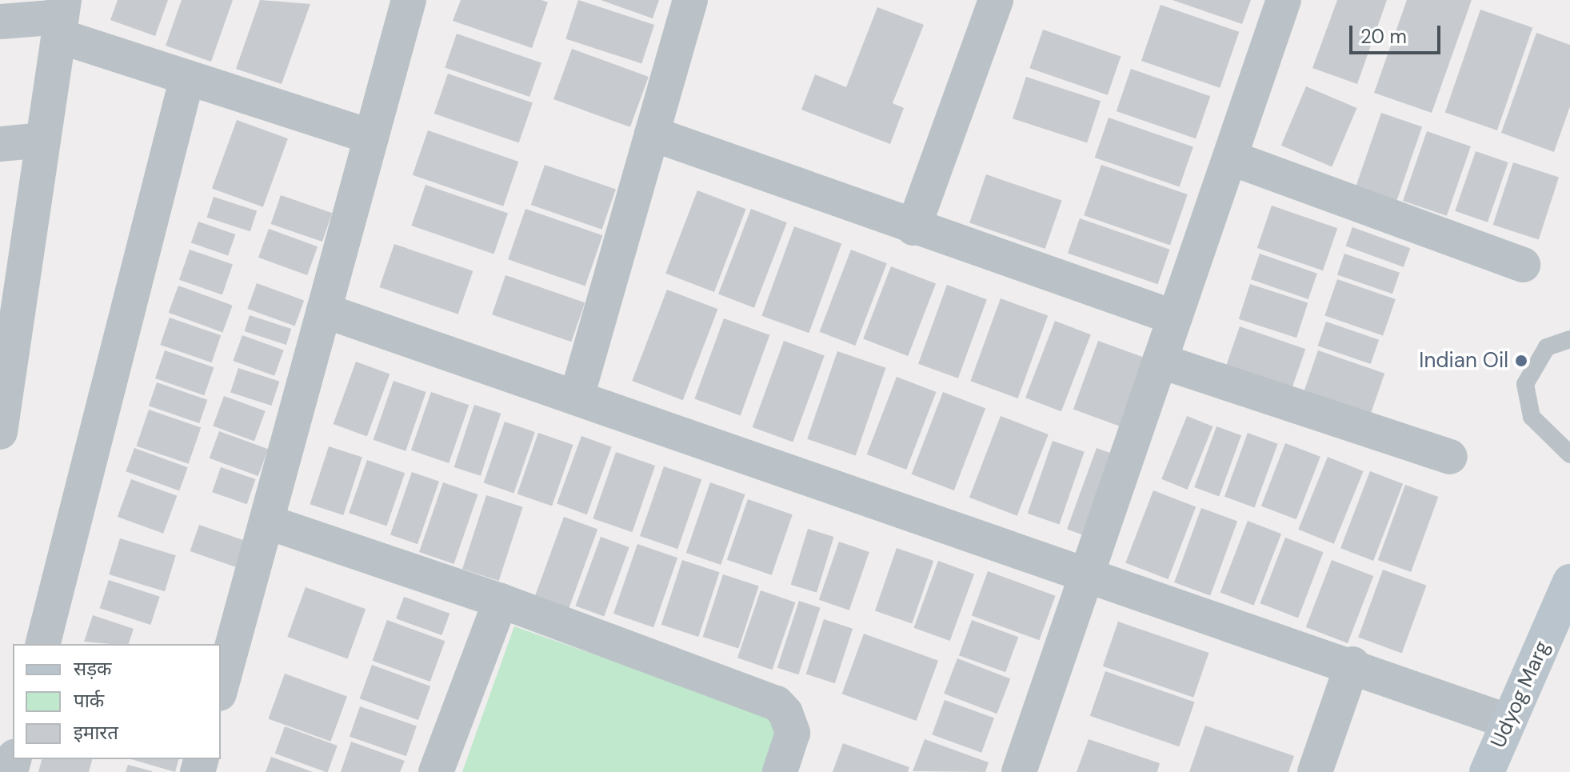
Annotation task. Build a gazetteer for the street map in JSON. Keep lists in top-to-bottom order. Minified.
{"streets":{"main road":["Udyog Marg"]},"places":["Indian Oil"],"legend":["सड़क","पार्क","इमारत"],"scale_bar":"20 m"}
